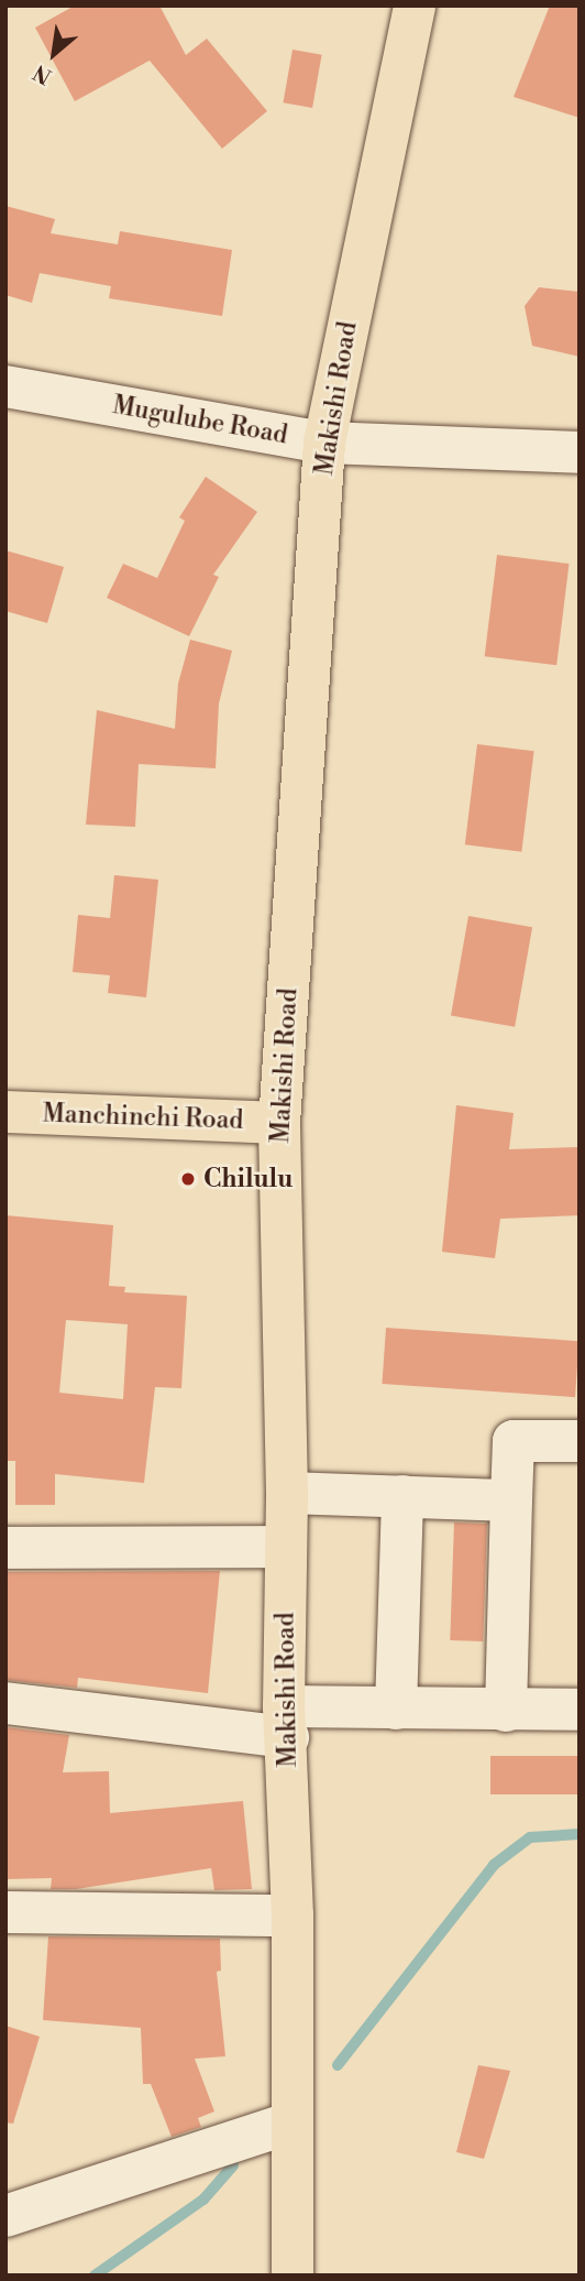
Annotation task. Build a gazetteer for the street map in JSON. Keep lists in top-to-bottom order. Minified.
{"streets":{"main road":["Makishi Road","Manchinchi Road"],"street":["Mugulube Road"]},"crossings":[["Makishi Road","Mugulube Road"],["Makishi Road","Manchinchi Road"]],"places":["Chilulu"],"north":"bottom left"}
